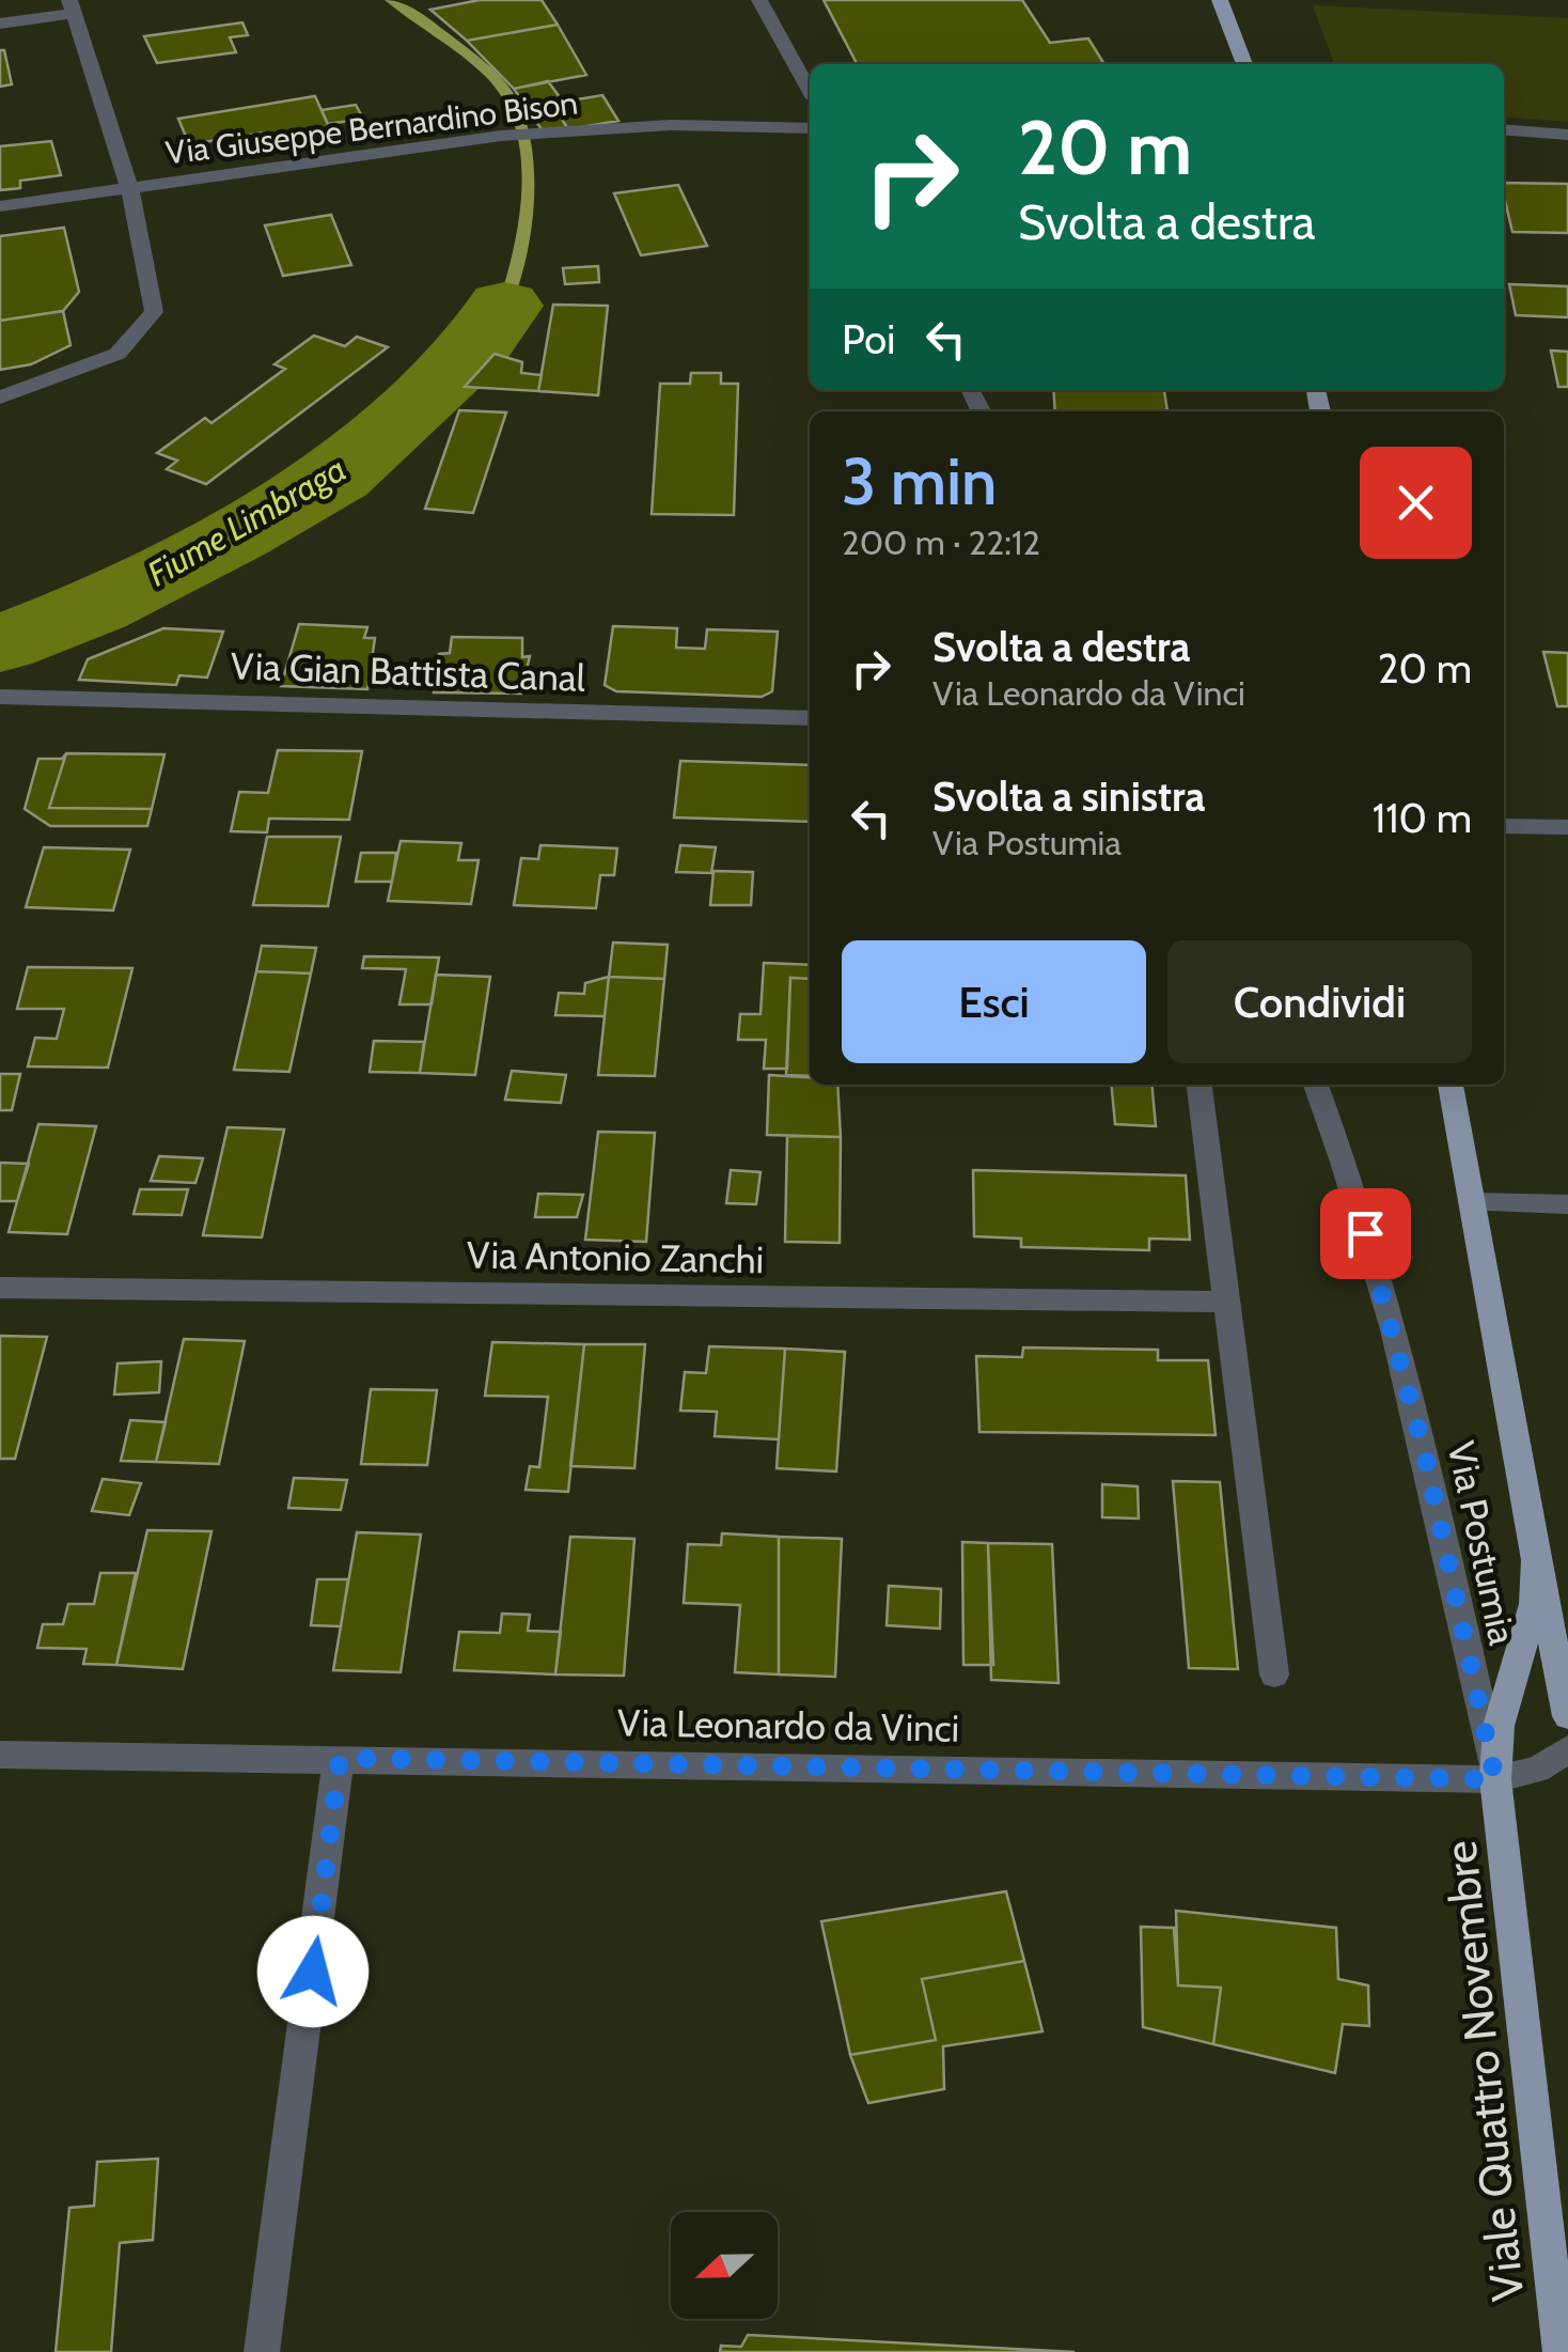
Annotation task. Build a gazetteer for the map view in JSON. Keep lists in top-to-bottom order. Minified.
{"streets":{"main road":["Viale Quattro Novembre"],"street":["Via Giuseppe Bernardino Bison","Via Gian Battista Canal","Via Antonio Zanchi","Via Postumia","Via Leonardo da Vinci"]},"crossings":[["Via Postumia","Via Leonardo da Vinci"],["Via Postumia","Viale Quattro Novembre"],["Via Leonardo da Vinci","Viale Quattro Novembre"]],"water":["Fiume Limbraga"],"north":"left","page":{"turn":["20 m","Svolta a destra"],"then":"Poi","heading":["3 min","200 m · 22:12"],"list":[{"name":"Svolta a destra","note":"Via Leonardo da Vinci","value":"20 m"},{"name":"Svolta a sinistra","note":"Via Postumia","value":"110 m"}],"buttons":["Esci","Condividi"]}}
